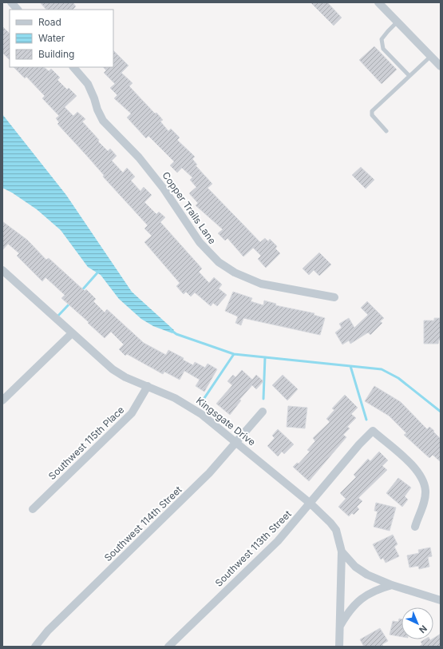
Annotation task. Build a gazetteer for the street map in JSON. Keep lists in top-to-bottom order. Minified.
{"streets":{"street":["Copper Trails Lane","Kingsgate Drive","Southwest 115th Place","Southwest 114th Street","Southwest 113th Street"]},"crossings":[["Kingsgate Drive","Southwest 115th Place"],["Kingsgate Drive","Southwest 114th Street"],["Kingsgate Drive","Southwest 113th Street"]],"legend":["Road","Water","Building"],"north":"bottom right"}
